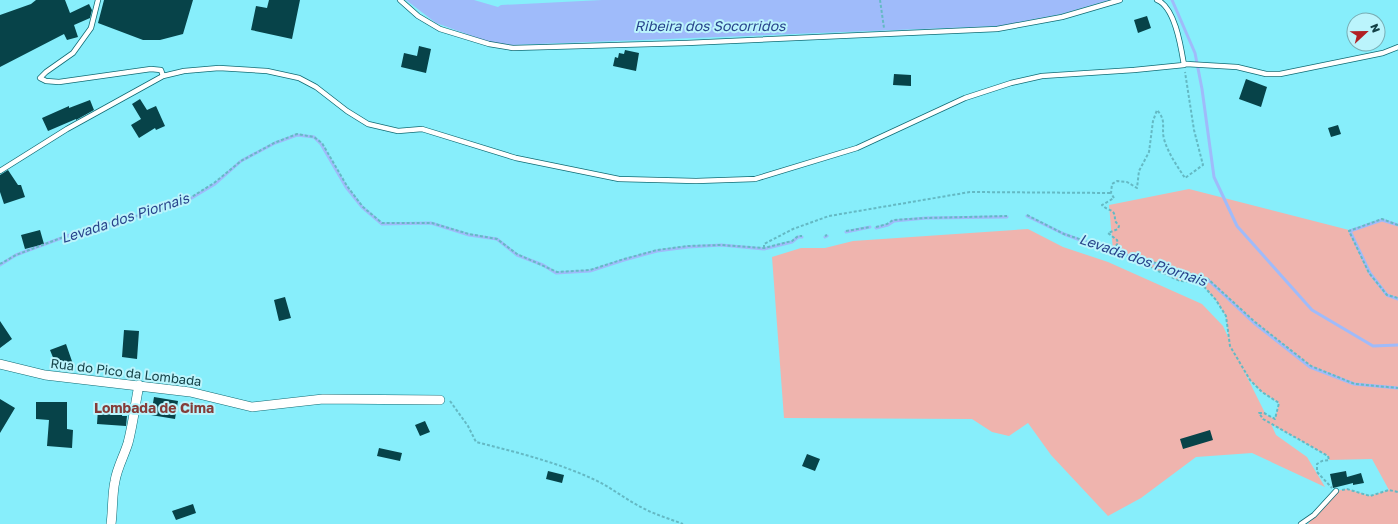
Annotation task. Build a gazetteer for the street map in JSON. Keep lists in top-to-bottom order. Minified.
{"streets":{"street":["Rua do Pico da Lombada"]},"districts":["Lombada de Cima"],"water":["Ribeira dos Socorridos","Levada dos Piornais"],"north":"right"}
